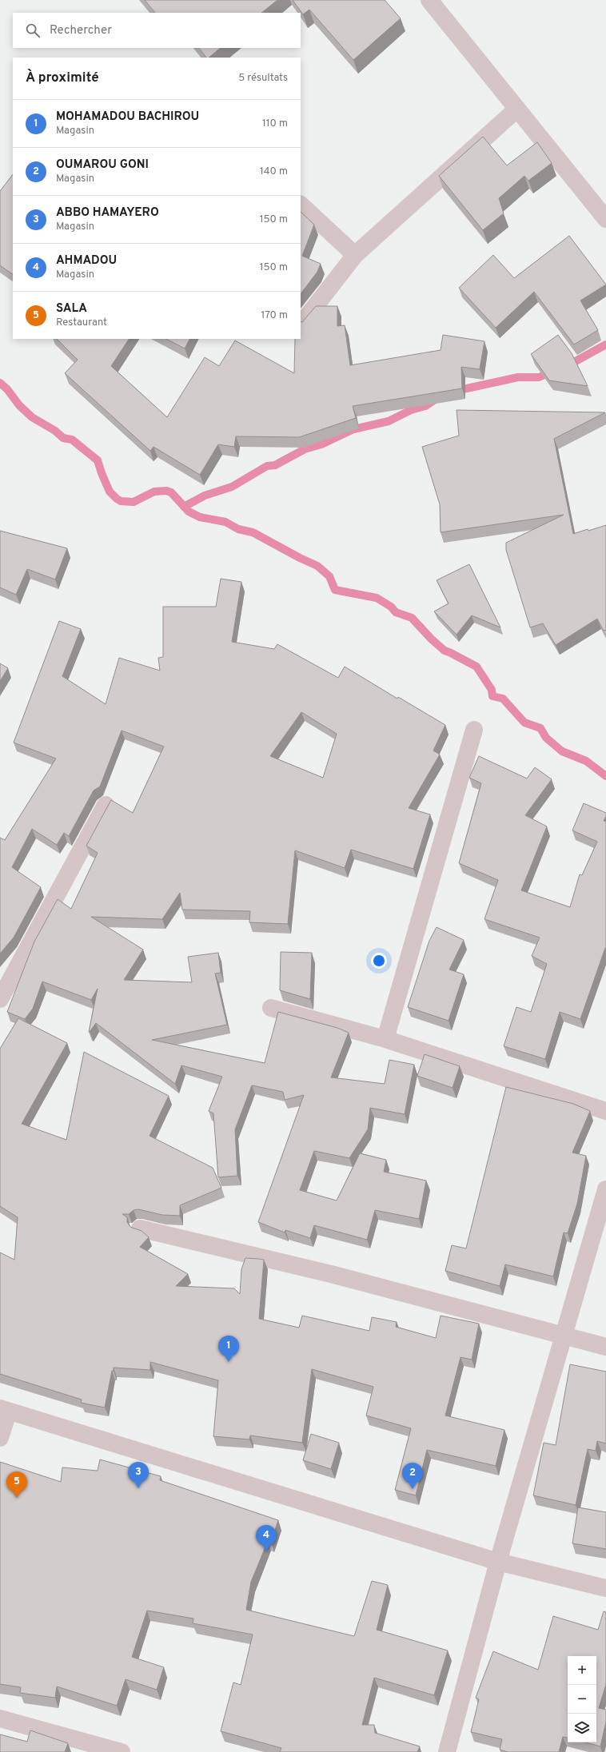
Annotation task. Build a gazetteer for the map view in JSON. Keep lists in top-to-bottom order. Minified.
{"page":{"search":"Rechercher","heading":["À proximité","5 résultats"],"list":[{"mark":"1","name":"MOHAMADOU BACHIROU","note":"Magasin","value":"110 m"},{"mark":"2","name":"OUMAROU GONI","note":"Magasin","value":"140 m"},{"mark":"3","name":"ABBO HAMAYERO","note":"Magasin","value":"150 m"},{"mark":"4","name":"AHMADOU","note":"Magasin","value":"150 m"},{"mark":"5","name":"SALA","note":"Restaurant","value":"170 m"}],"pins":["1","3","2","5","4"],"map_buttons":["+","−"]}}
